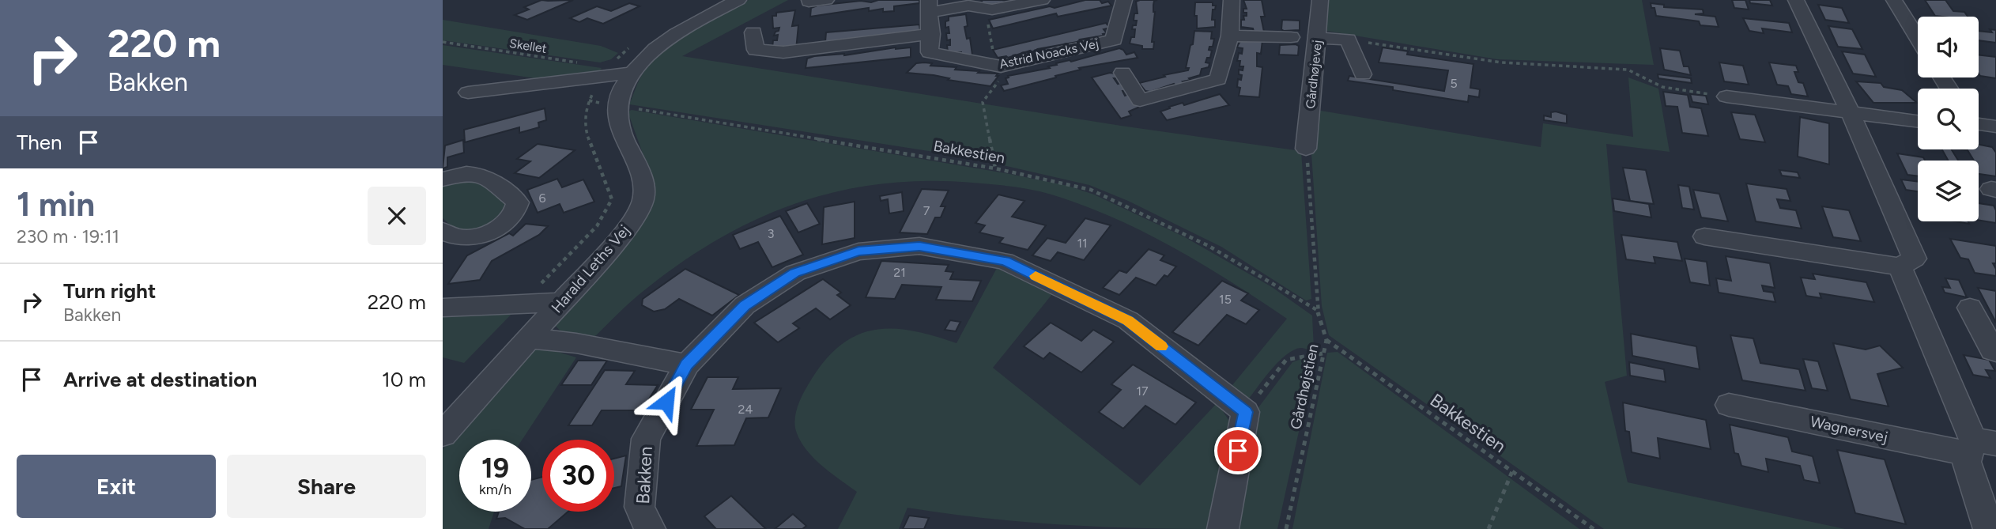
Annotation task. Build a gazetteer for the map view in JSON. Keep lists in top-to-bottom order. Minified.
{"streets":{"street":["Astrid Noacks Vej","Gårdhøjevej","Harald Leths Vej","Wagnersvej","Bakken"],"path":["Skellet","Bakkestien","Gårdhøjstien"]},"crossings":[["Gårdhøjevej","Gårdhøjstien"],["Bakkestien","Harald Leths Vej"],["Bakkestien","Gårdhøjstien"]],"house_numbers":["5","6","7","3","11","21","15","17","24"],"page":{"turn":["220 m","Bakken"],"then":"Then","heading":["1 min","230 m · 19:11"],"list":[{"name":"Turn right","note":"Bakken","value":"220 m"},{"name":"Arrive at destination","value":"10 m"}],"speed":"19 km/h","limit":"30","buttons":["Exit","Share"]}}
